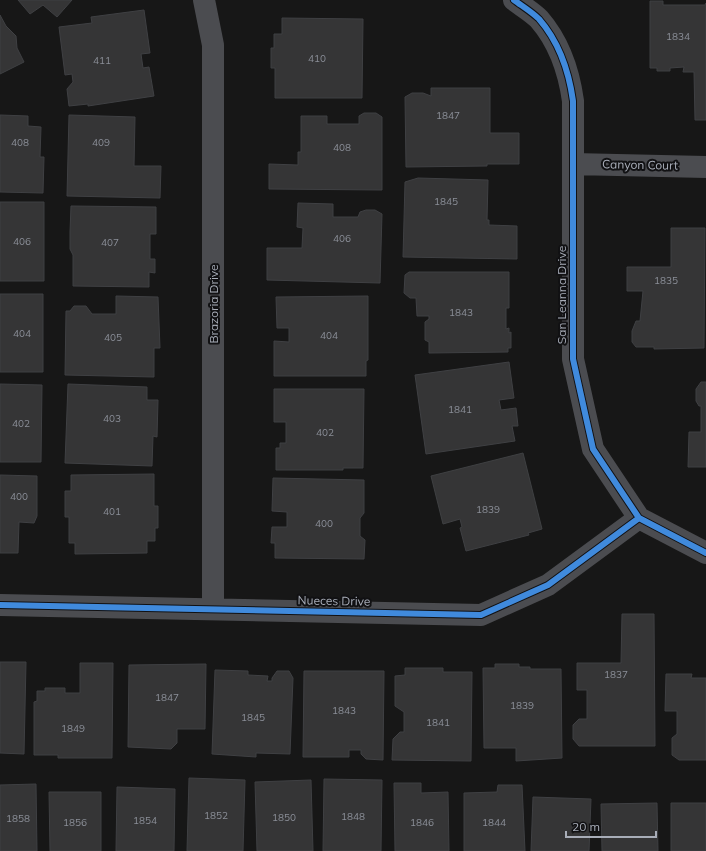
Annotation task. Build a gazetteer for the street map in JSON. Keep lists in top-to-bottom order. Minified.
{"streets":{"street":["Canyon Court","San Leanna Drive","Brazoria Drive","Nueces Drive"]},"crossings":[["Canyon Court","San Leanna Drive"],["San Leanna Drive","Nueces Drive"],["Brazoria Drive","Nueces Drive"]],"house_numbers":["1834","410","411","1847","408","409","408","1845","406","406","407","1835","1843","404","404","405","1841","403","402","402","400","1839","401","400","1837","1847","1839","1843","1845","1841","1849","1852","1848","1850","1858","1854","1856","1846","1844"],"scale_bar":"20 m"}
